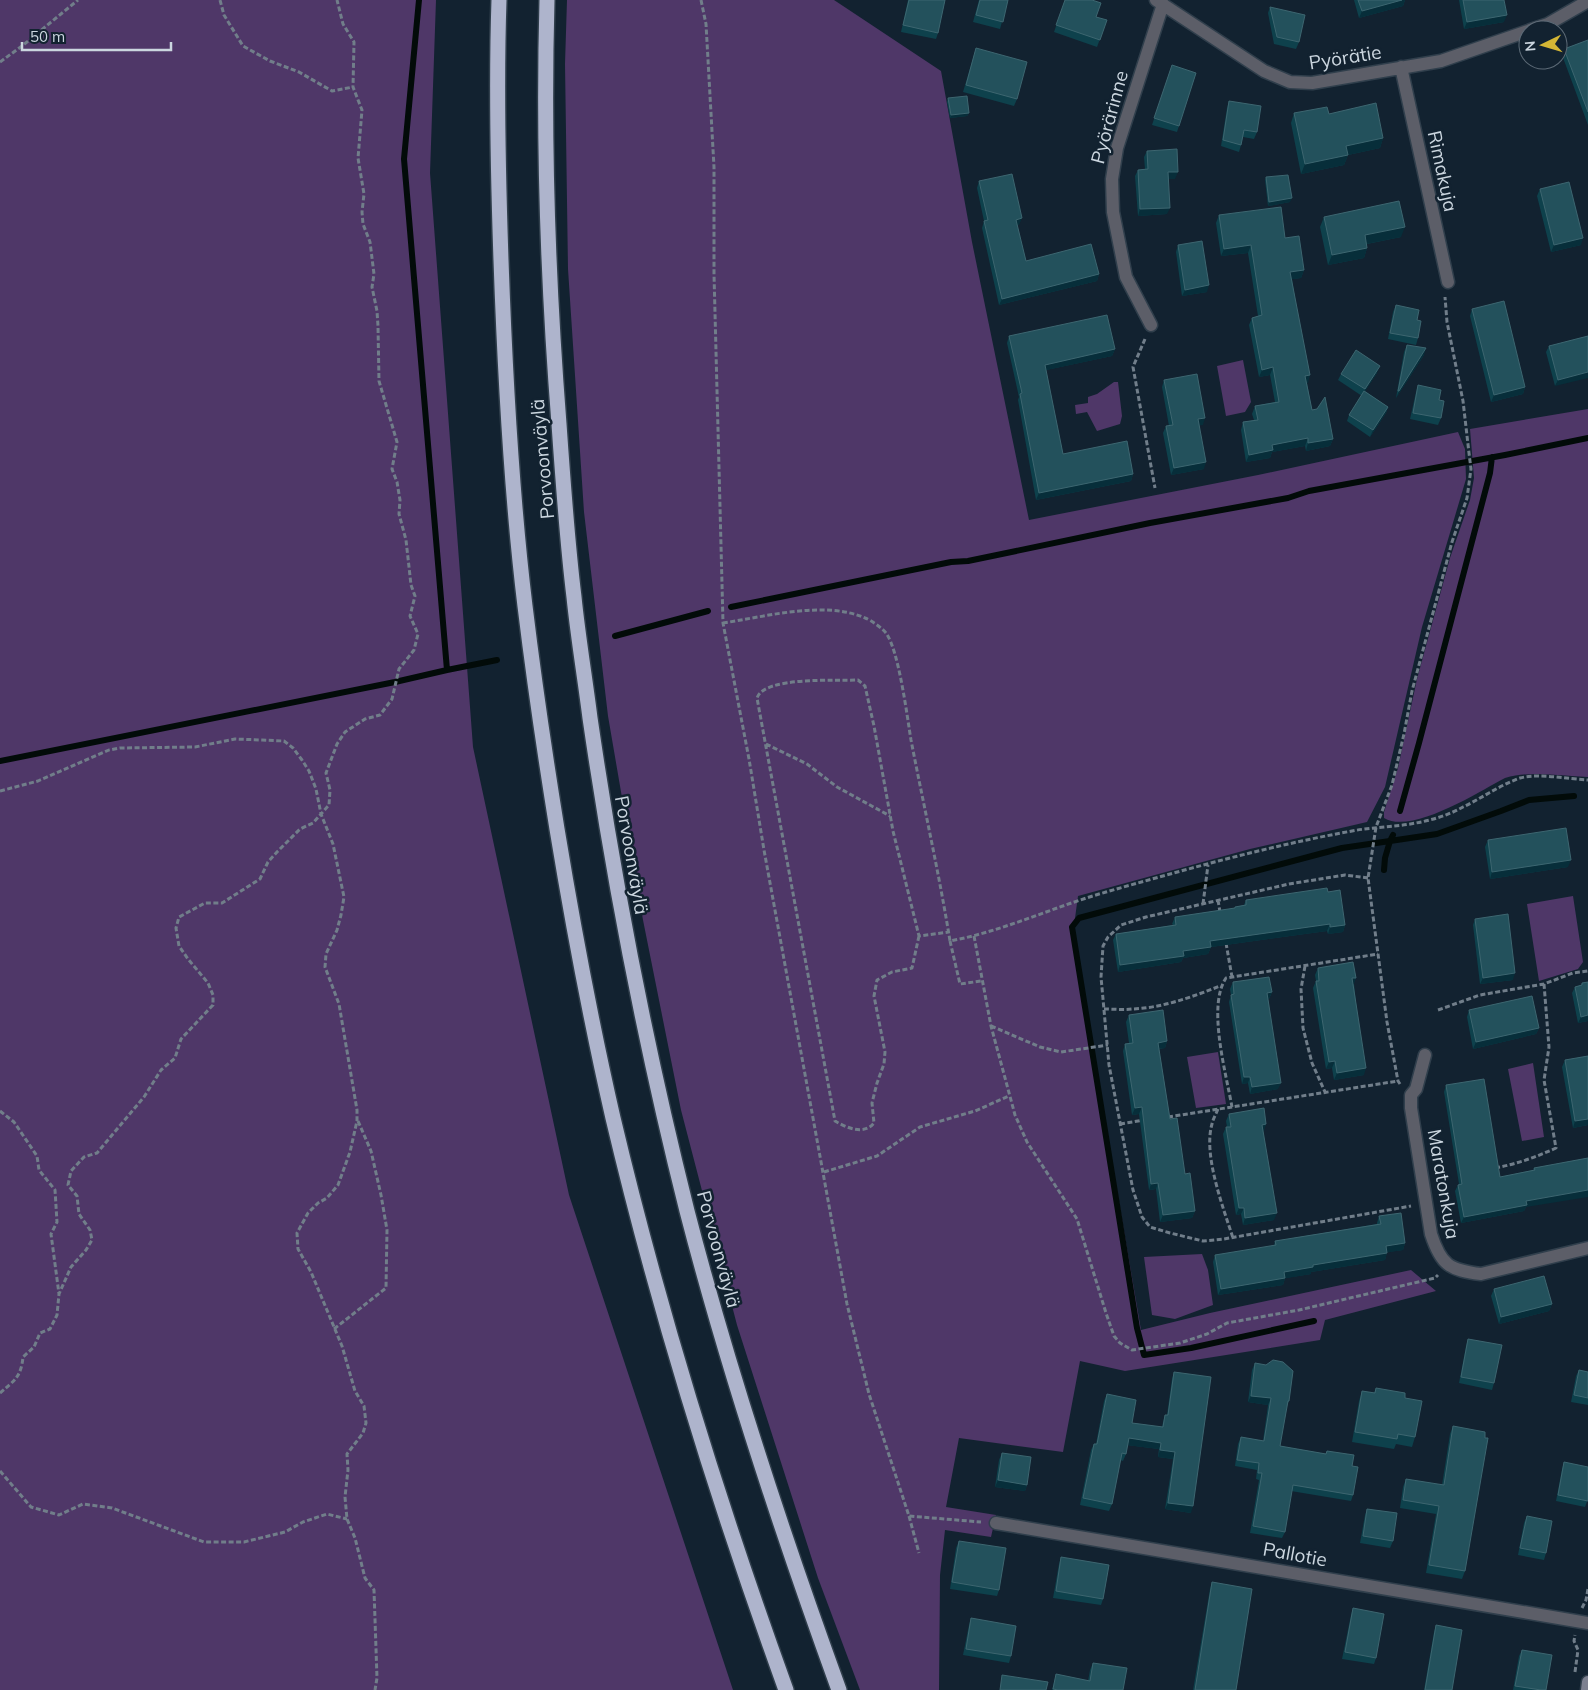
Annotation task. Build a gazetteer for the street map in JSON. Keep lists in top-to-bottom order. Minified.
{"streets":{"highway":["Porvoonväylä"],"street":["Pyörätie","Pyörärinne","Rimakuja","Maratonkuja","Pallotie"]},"crossings":[["Pyörätie","Pyörärinne"],["Pyörätie","Rimakuja"]],"scale_bar":"50 m","north":"left"}
